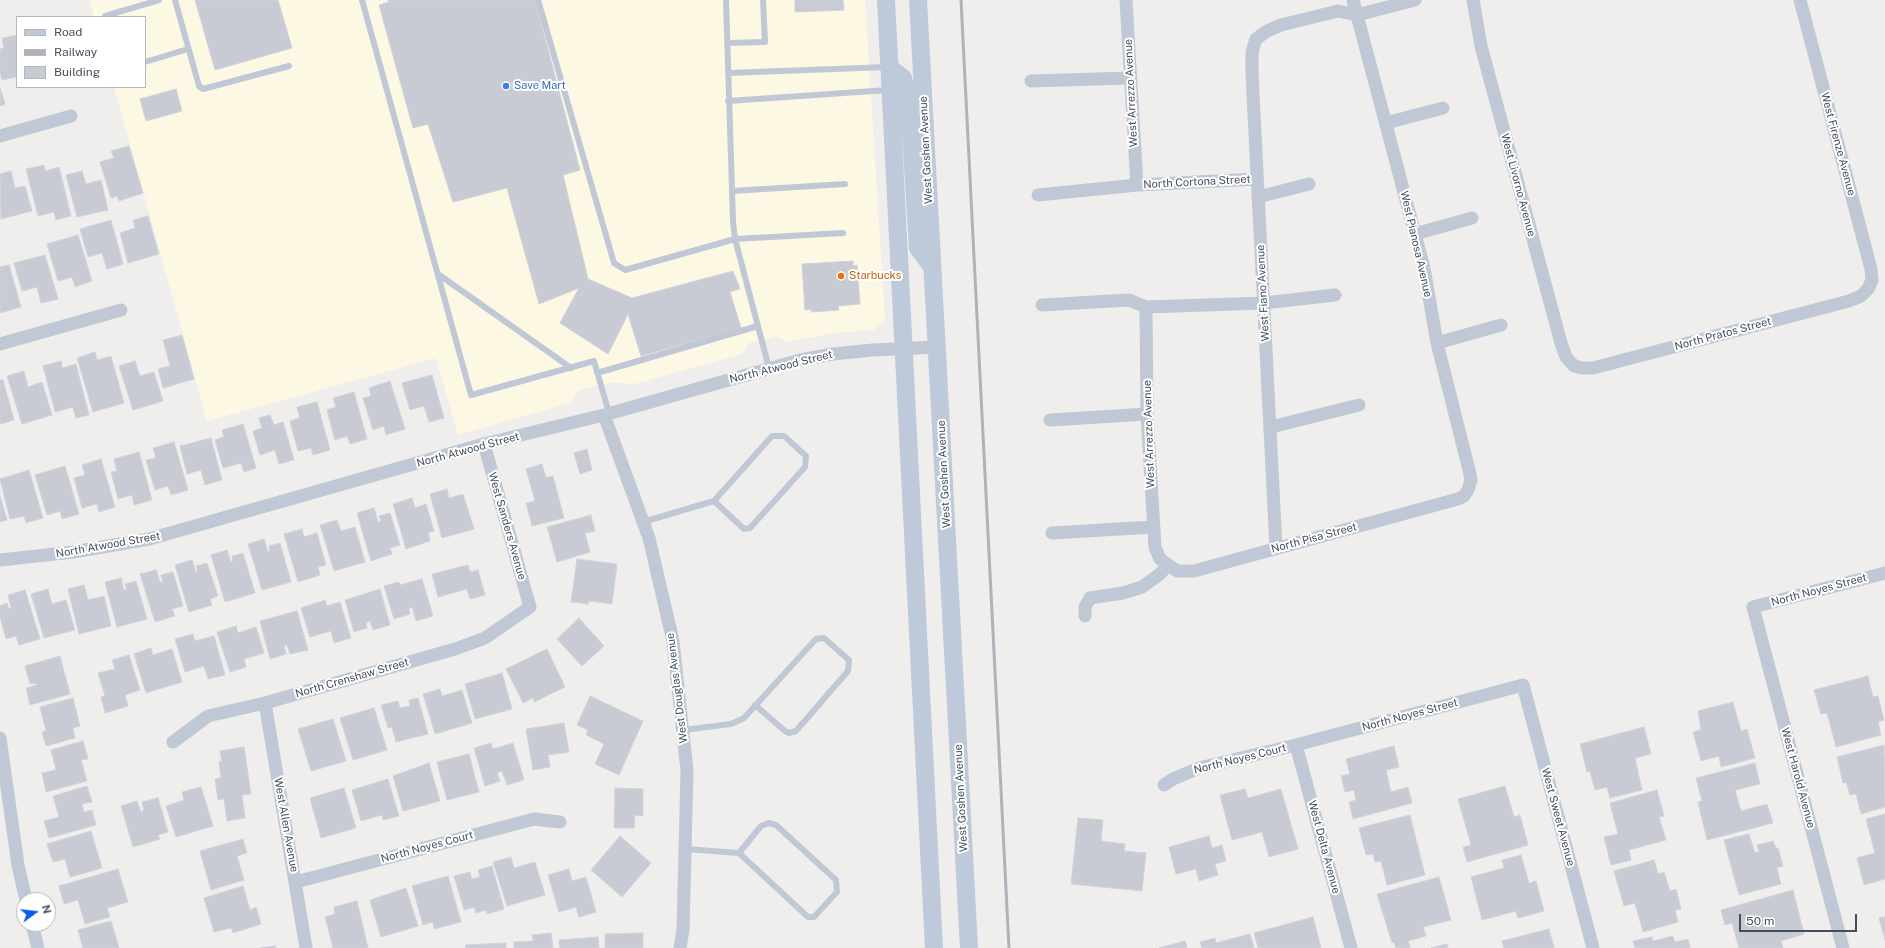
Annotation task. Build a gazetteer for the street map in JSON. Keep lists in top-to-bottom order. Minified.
{"streets":{"main road":["West Goshen Avenue"],"street":["West Arrezzo Avenue","West Firenze Avenue","North Cortona Street","West Livorno Avenue","West Pianosa Avenue","West Fiano Avenue","North Pratos Street","North Atwood Street","West Sanders Avenue","North Pisa Street","North Noyes Street","North Crenshaw Street","West Douglas Avenue","North Noyes Court","West Harold Avenue","West Sweet Avenue","West Allen Avenue","West Delta Avenue"]},"crossings":[["West Arrezzo Avenue","North Cortona Street"],["West Arrezzo Avenue","North Pisa Street"],["West Firenze Avenue","North Pratos Street"],["West Goshen Avenue","North Atwood Street"],["North Cortona Street","West Fiano Avenue"],["West Livorno Avenue","North Pratos Street"],["West Pianosa Avenue","West Fiano Avenue"],["West Pianosa Avenue","North Pisa Street"],["West Fiano Avenue","North Pisa Street"],["North Atwood Street","West Sanders Avenue"],["North Atwood Street","West Douglas Avenue"],["West Sanders Avenue","North Crenshaw Street"],["North Noyes Street","North Noyes Court"],["North Noyes Street","West Harold Avenue"],["North Noyes Street","West Sweet Avenue"],["North Noyes Street","West Delta Avenue"],["North Crenshaw Street","West Allen Avenue"],["North Noyes Court","West Allen Avenue"],["North Noyes Court","West Delta Avenue"]],"places":["Save Mart","Starbucks"],"legend":["Road","Railway","Building"],"scale_bar":"50 m","north":"right"}
